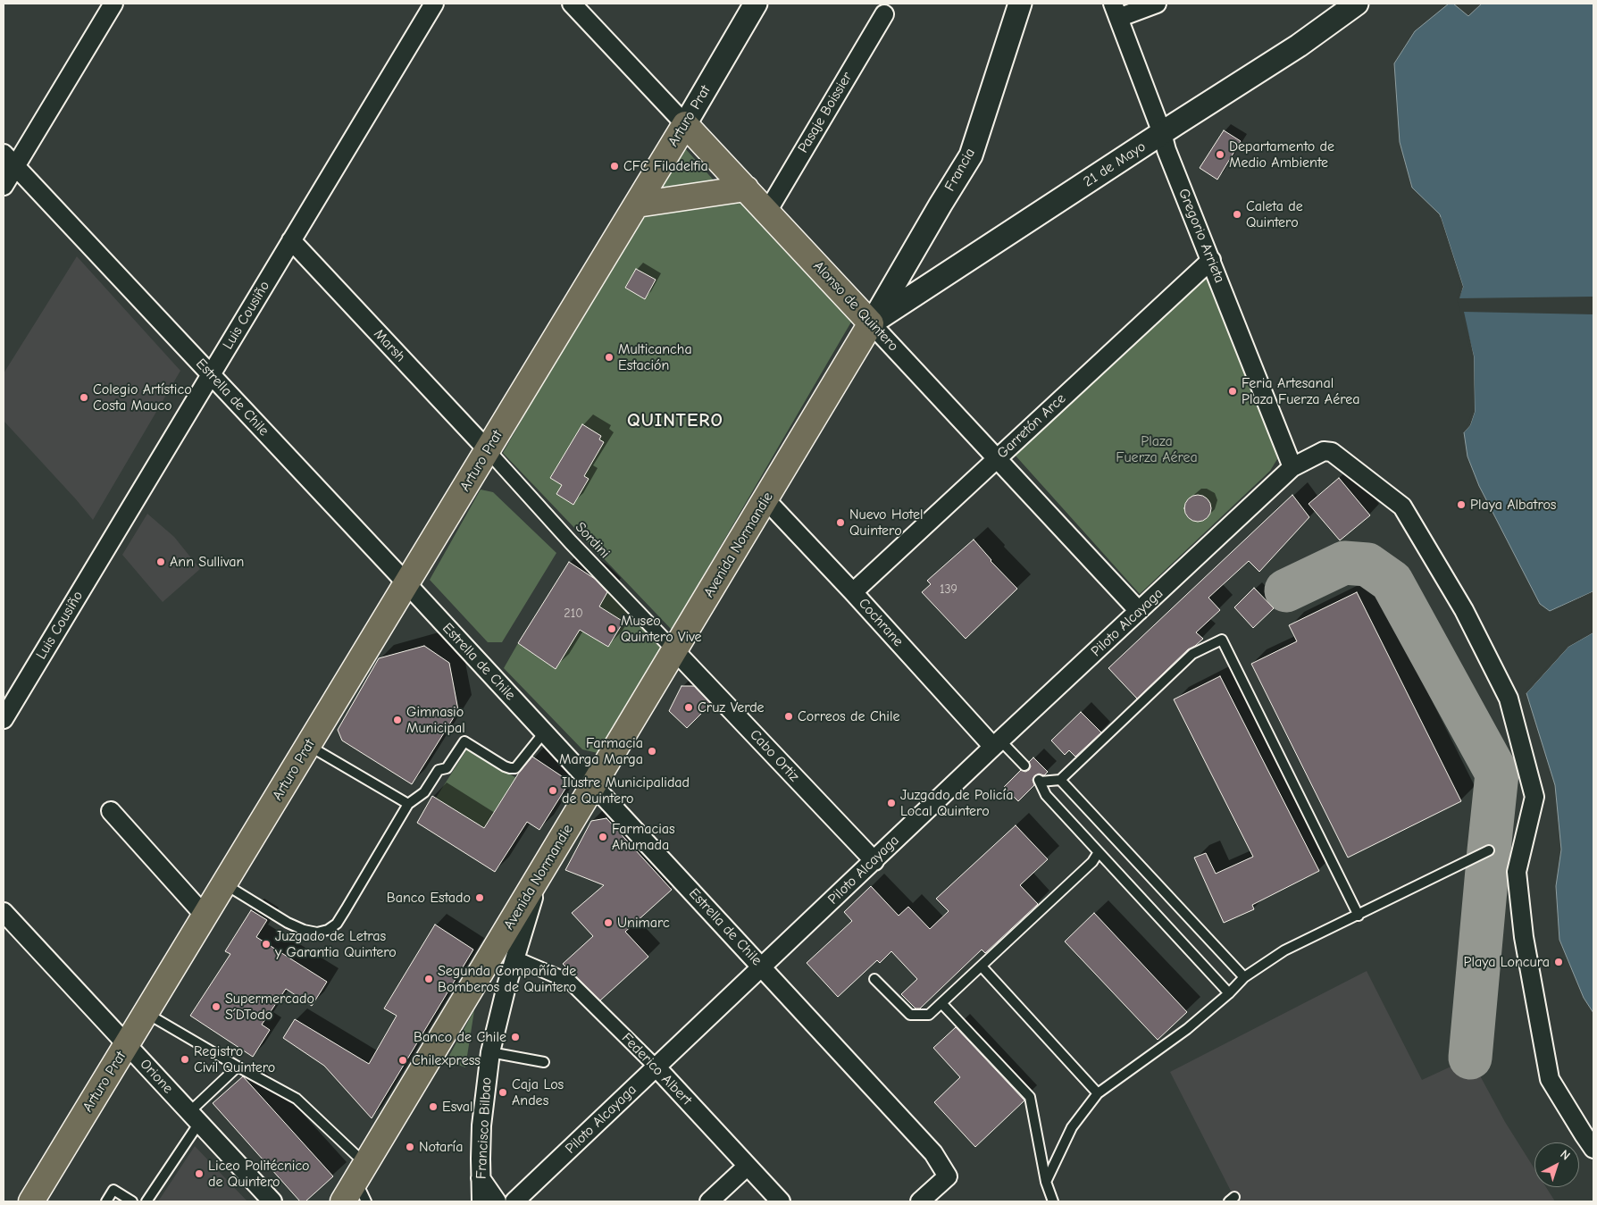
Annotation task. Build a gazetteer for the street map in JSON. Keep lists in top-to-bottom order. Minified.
{"streets":{"main road":["Arturo Prat","Alonso de Quintero","Avenida Normandie"],"street":["Pasaje Boissier","21 de Mayo","Francia","Gregorio Arrieta","Luis Cousiño","Marsh","Estrella de Chile","Garretón Arce","Sordini","Cochrane","Piloto Alcayaga","Cabo Ortiz","Federico Albert","Orione","Francisco Bilbao"]},"crossings":[["Pasaje Boissier","Alonso de Quintero"],["Arturo Prat","Alonso de Quintero"],["Arturo Prat","Marsh"],["Arturo Prat","Estrella de Chile"],["Arturo Prat","Sordini"],["Arturo Prat","Orione"],["21 de Mayo","Francia"],["21 de Mayo","Gregorio Arrieta"],["21 de Mayo","Alonso de Quintero"],["21 de Mayo","Avenida Normandie"],["Francia","Alonso de Quintero"],["Francia","Avenida Normandie"],["Gregorio Arrieta","Garretón Arce"],["Gregorio Arrieta","Piloto Alcayaga"],["Alonso de Quintero","Garretón Arce"],["Alonso de Quintero","Avenida Normandie"],["Alonso de Quintero","Piloto Alcayaga"],["Luis Cousiño","Marsh"],["Luis Cousiño","Estrella de Chile"],["Marsh","Sordini"],["Estrella de Chile","Avenida Normandie"],["Estrella de Chile","Piloto Alcayaga"],["Garretón Arce","Cochrane"],["Sordini","Avenida Normandie"],["Sordini","Cabo Ortiz"],["Avenida Normandie","Cochrane"],["Avenida Normandie","Cabo Ortiz"],["Avenida Normandie","Francisco Bilbao"],["Cochrane","Piloto Alcayaga"],["Piloto Alcayaga","Cabo Ortiz"],["Piloto Alcayaga","Federico Albert"],["Federico Albert","Francisco Bilbao"]],"districts":["QUINTERO"],"parks":["Plaza Fuerza Aérea"],"places":["Departamento de Medio Ambiente","CFC Filadelfia","Caleta de Quintero","Multicancha Estación","Feria Artesanal Plaza Fuerza Aérea","Colegio Artístico Costa Mauco","Playa Albatros","Nuevo Hotel Quintero","Ann Sullivan","Museo Quintero Vive","Cruz Verde","Correos de Chile","Gimnasio Municipal","Farmacia Marga Marga","Ilustre Municipalidad de Quintero","Juzgado de Policía Local Quintero","Farmacias Ahumada","Banco Estado","Unimarc","Juzgado de Letras y Garantia Quintero","Playa Loncura","Segunda Compañía de Bomberos de Quintero","Supermercado S´DTodo","Banco de Chile","Registro Civil Quintero","Chilexpress","Caja Los Andes","Esval","Notaría","Liceo Politécnico de Quintero"],"house_numbers":["139","210"],"north":"top right"}
